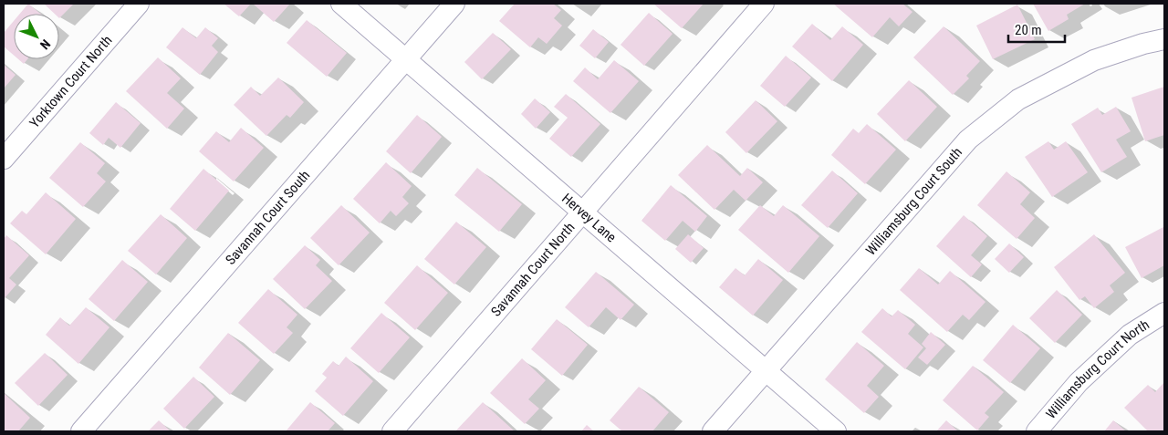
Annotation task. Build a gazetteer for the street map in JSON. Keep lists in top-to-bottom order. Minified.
{"streets":{"street":["Yorktown Court North","Williamsburg Court South","Savannah Court South","Hervey Lane","Savannah Court North","Williamsburg Court North"]},"crossings":[["Williamsburg Court South","Hervey Lane"],["Savannah Court South","Hervey Lane"],["Hervey Lane","Savannah Court North"]],"scale_bar":"20 m","north":"bottom right"}
